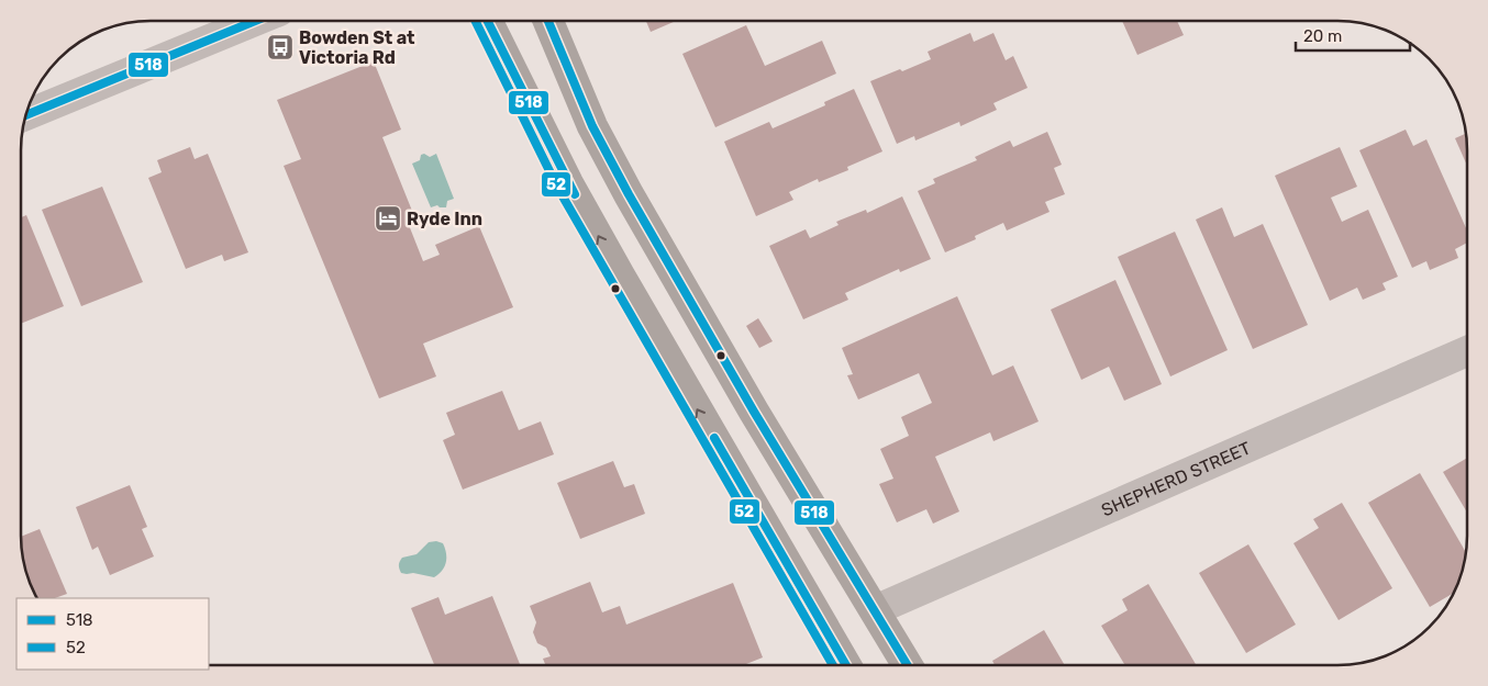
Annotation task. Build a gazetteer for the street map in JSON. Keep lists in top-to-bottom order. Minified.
{"streets":{"street":["SHEPHERD STREET"]},"places":{"bus stop":["Bowden St at Victoria Rd"],"hotel":["Ryde Inn"]},"lines":["transit line 518","transit line 52"],"legend":["518","52"],"scale_bar":"20 m"}
